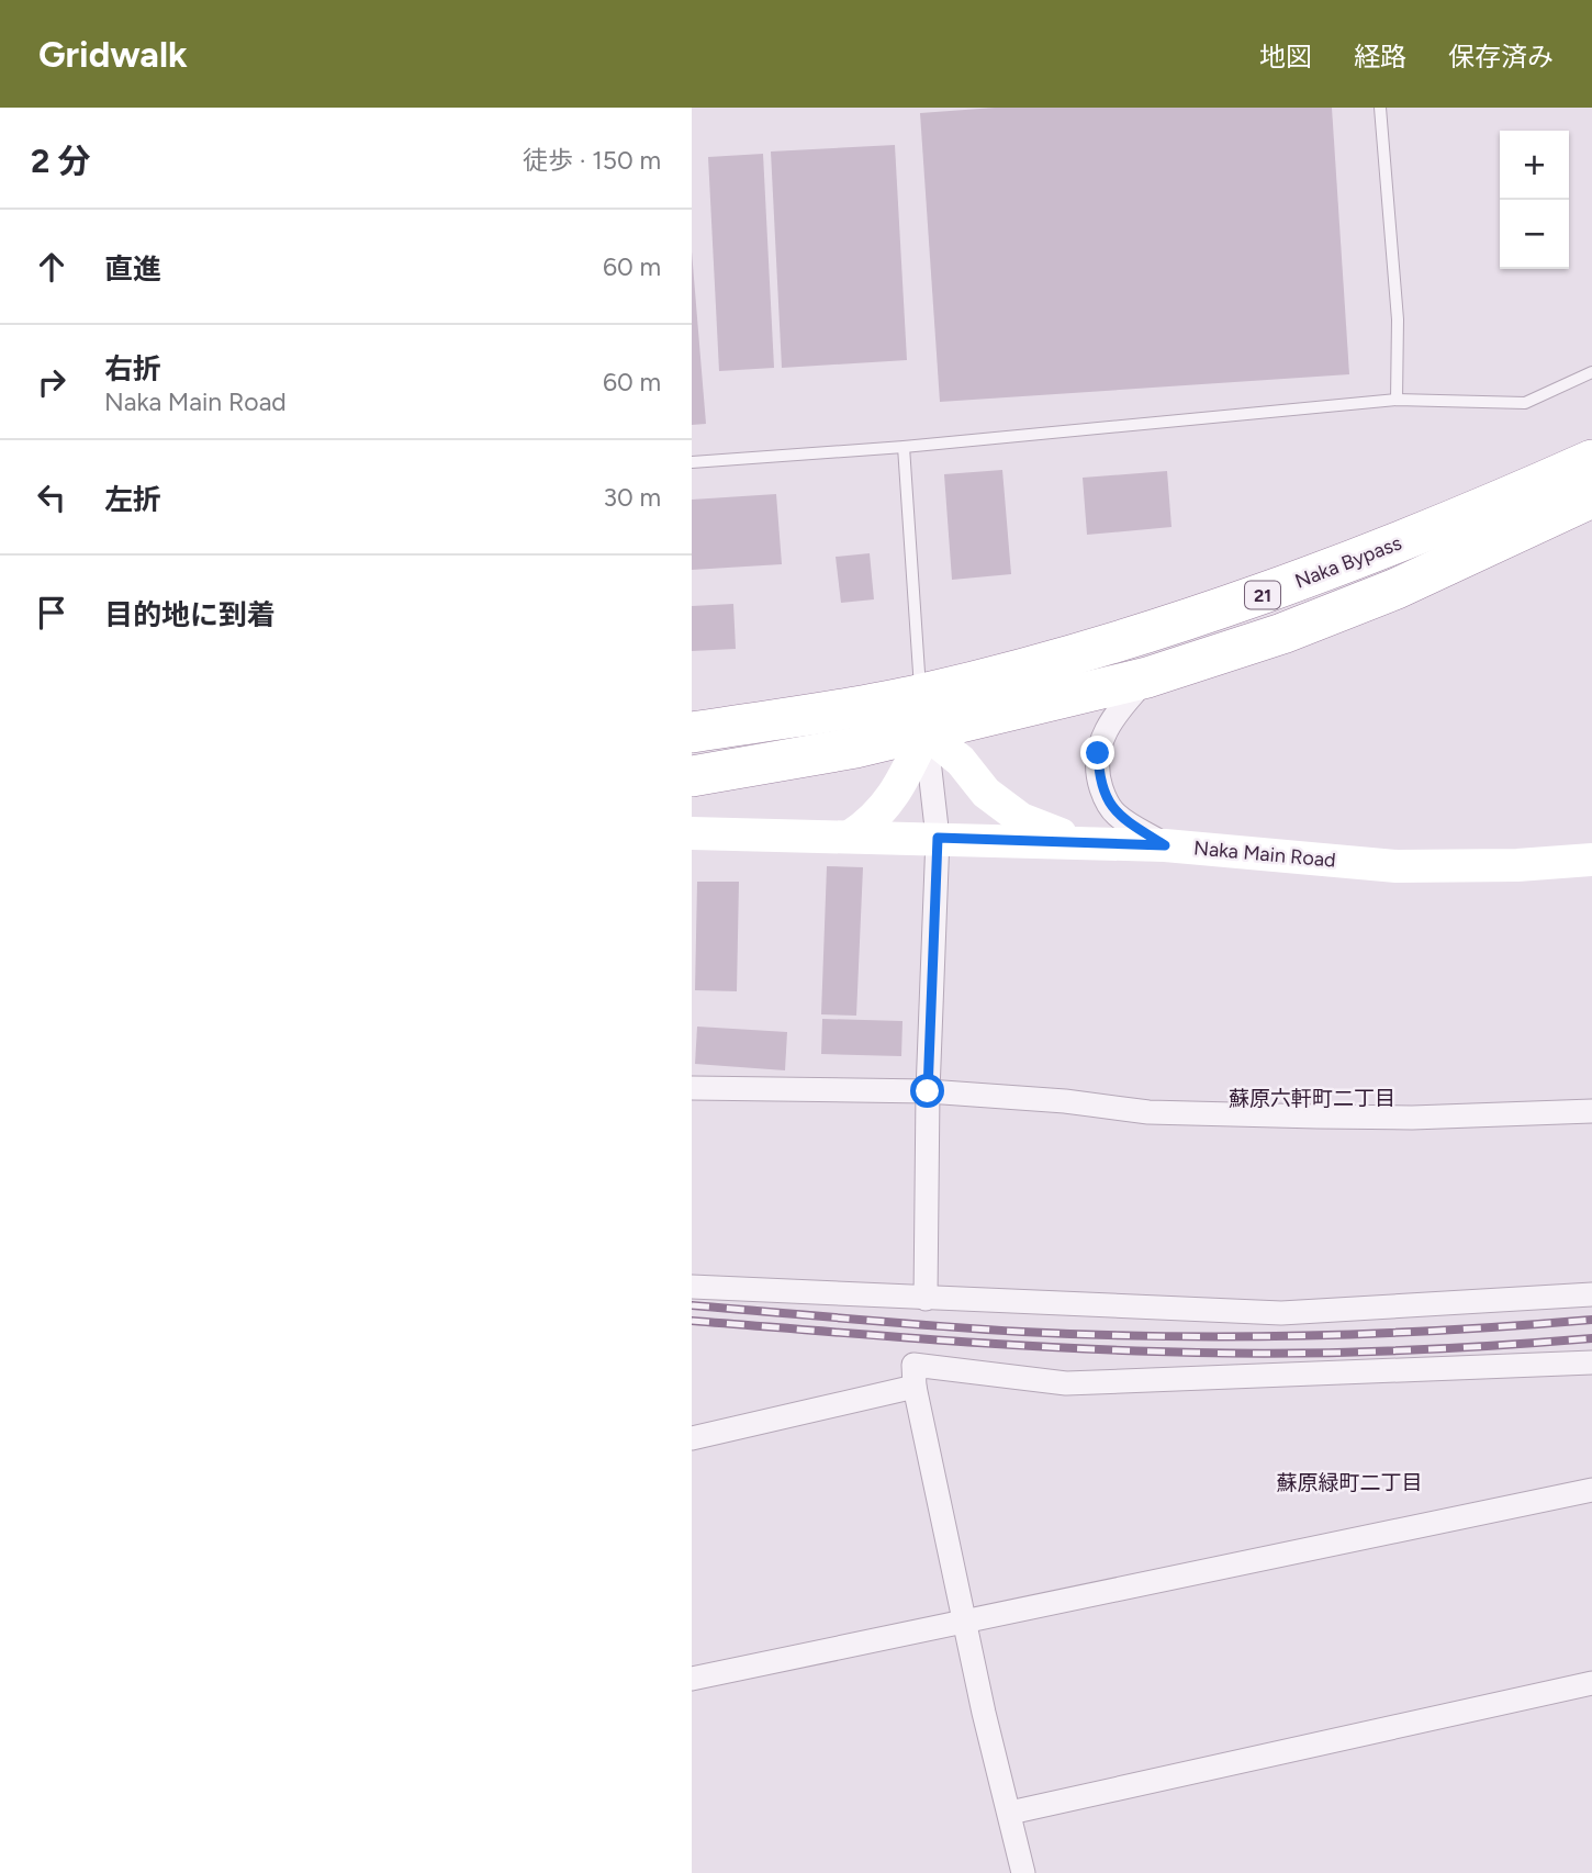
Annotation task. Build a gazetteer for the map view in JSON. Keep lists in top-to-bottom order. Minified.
{"streets":{"highway":["Naka Bypass","21"],"street":["Naka Main Road"]},"crossings":[["Naka Bypass","21"]],"districts":["蘇原六軒町二丁目","蘇原緑町二丁目"],"page":{"header":"Gridwalk","nav":["地図","経路","保存済み"],"heading":["2 分","徒歩 · 150 m"],"map_buttons":["+","−"],"list":[["直進","60 m"],["右折","Naka Main Road","60 m"],["左折","30 m"],"目的地に到着"]}}
